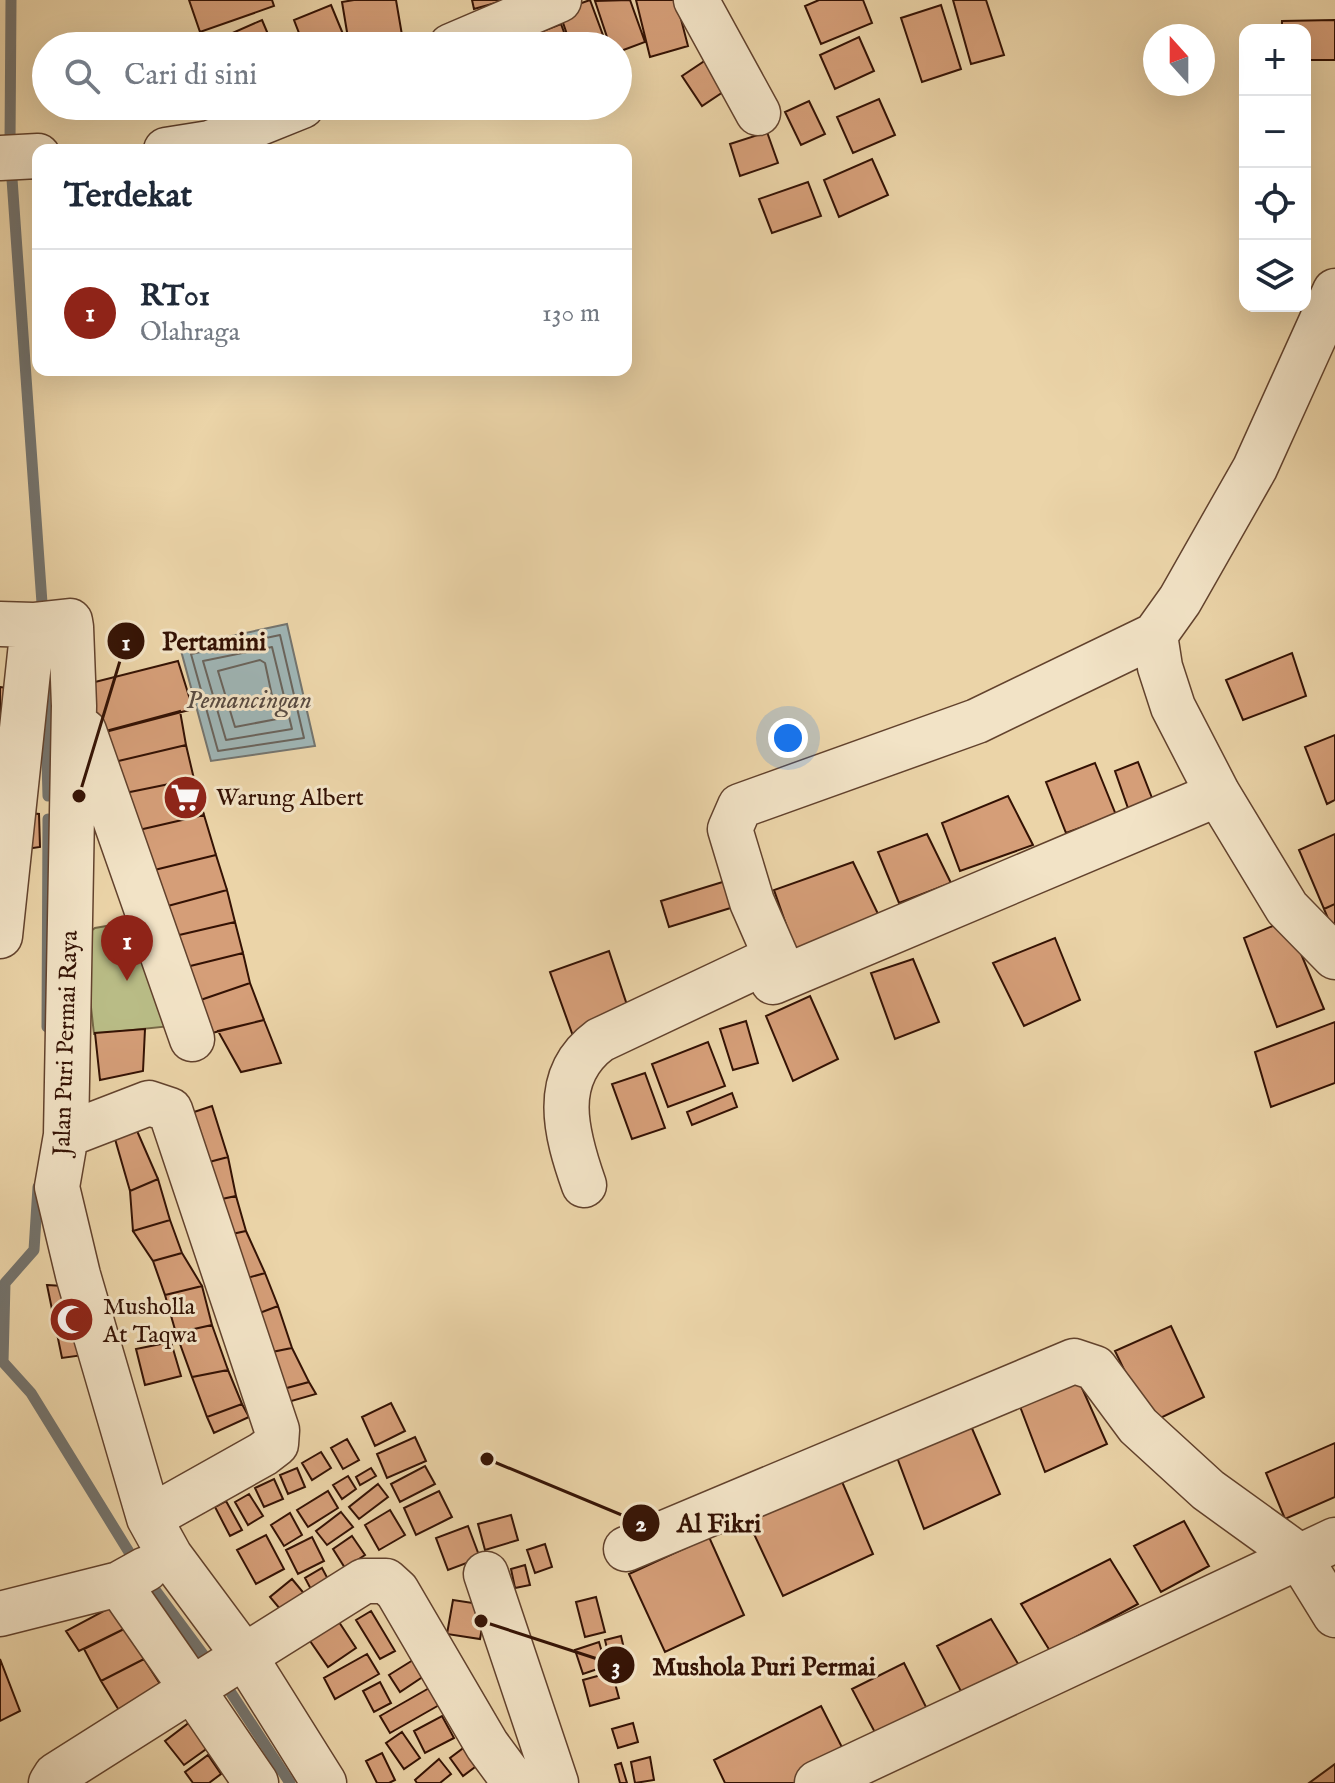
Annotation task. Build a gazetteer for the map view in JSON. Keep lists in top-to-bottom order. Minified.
{"streets":{"street":["Jalan Puri Permai Raya"]},"water":["Pemancingan"],"places":{"other":["Pertamini","Al Fikri","Mushola Puri Permai"],"supermarket":["Warung Albert"],"mosque":["Musholla At Taqwa"]},"north":"top","page":{"map_buttons":["+","−"],"search":"Cari di sini","heading":"Terdekat","list":[{"mark":"1","name":"RT01","note":"Olahraga","value":"130 m"}],"pins":"1"}}
